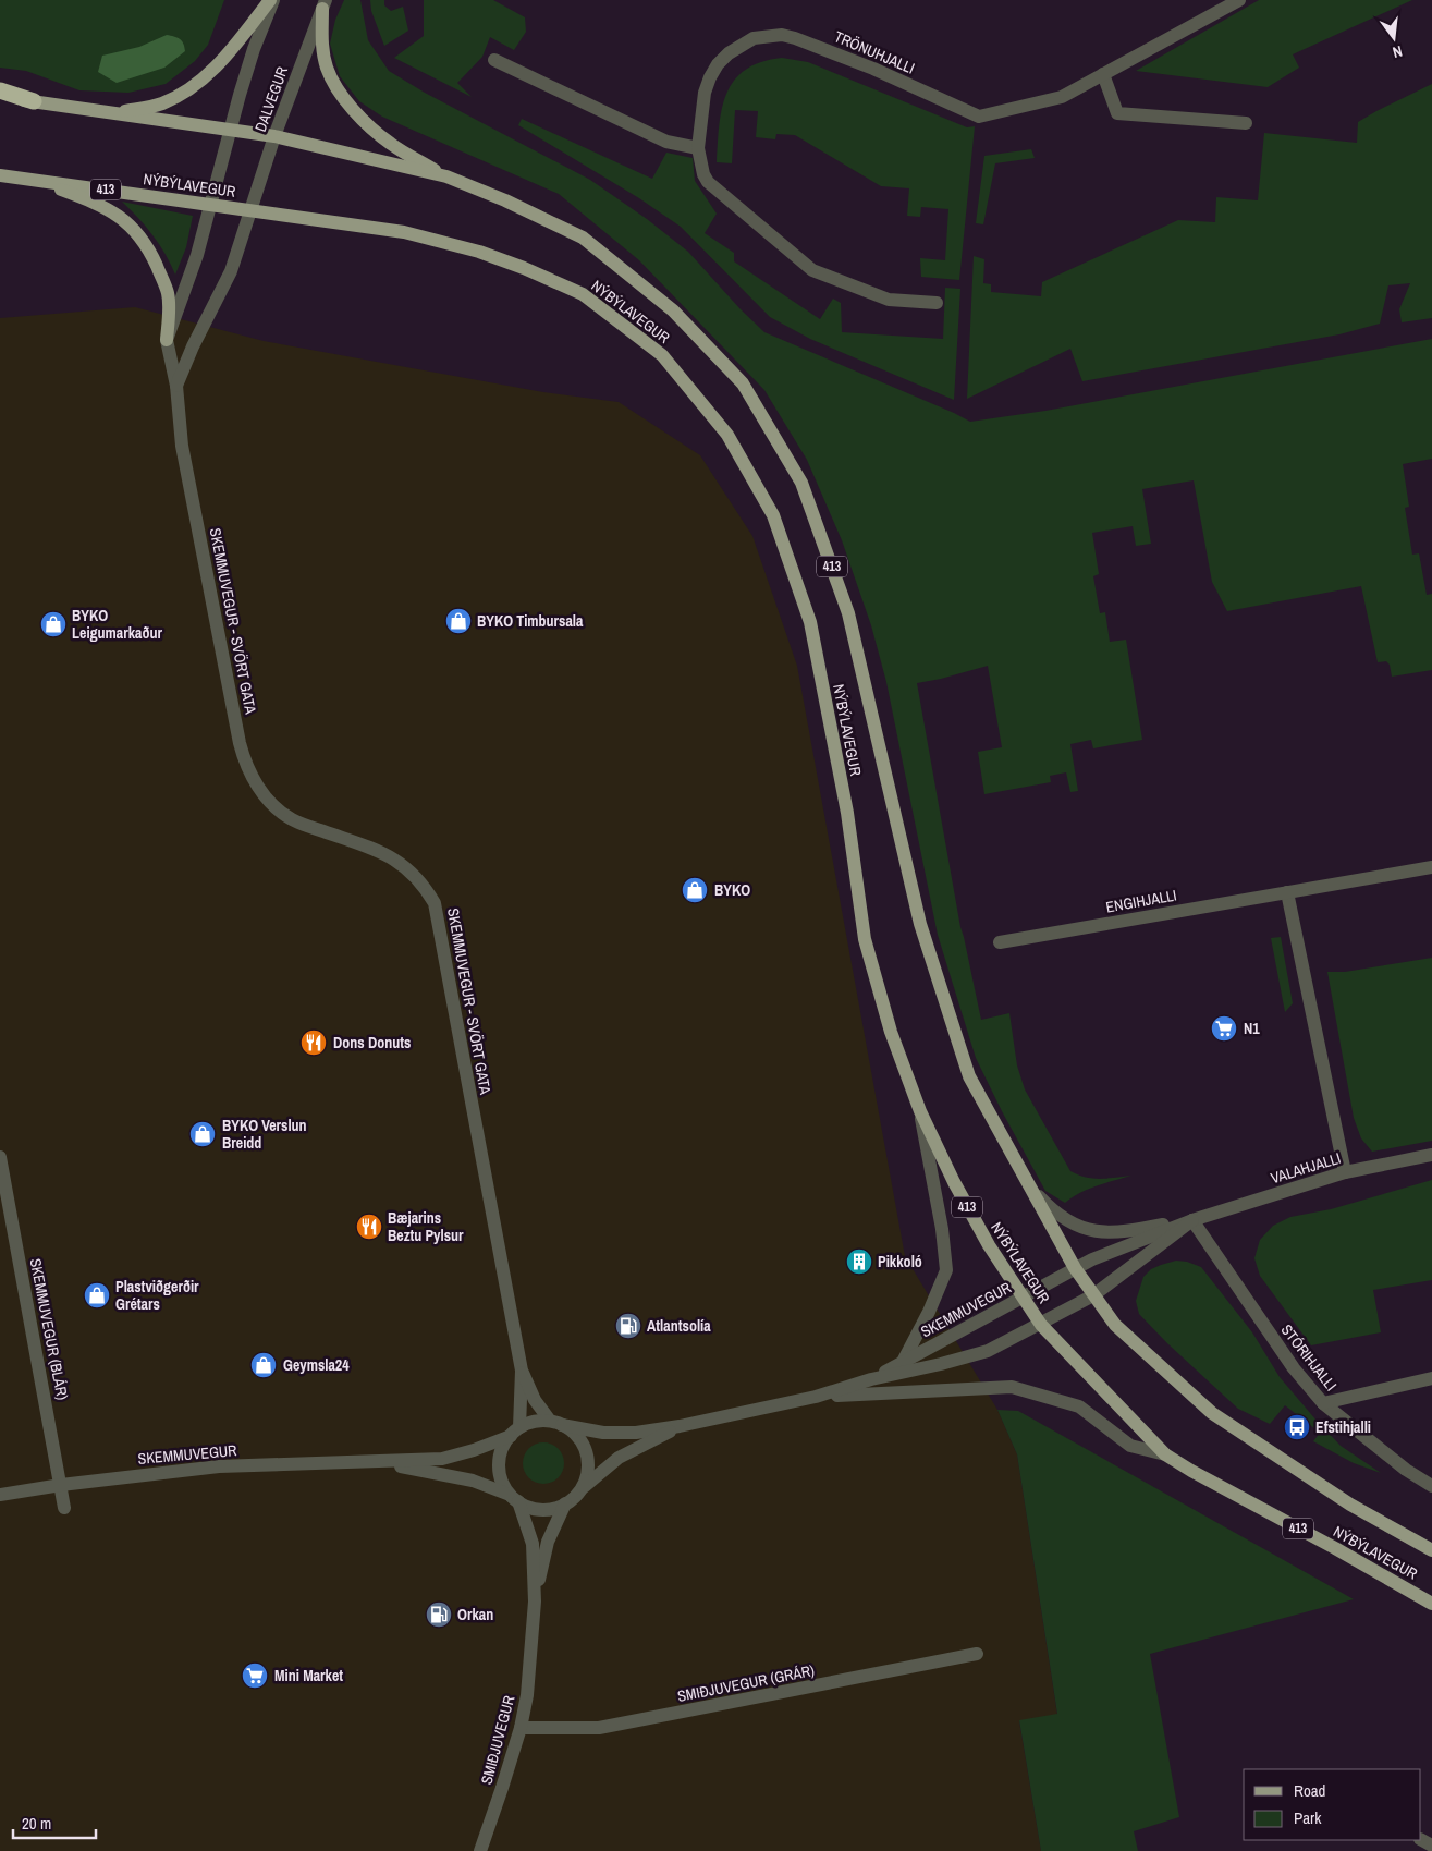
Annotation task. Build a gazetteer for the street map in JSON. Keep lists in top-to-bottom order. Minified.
{"streets":{"main road":["NÝBÝLAVEGUR","413"],"street":["TRÖNUHJALLI","DALVEGUR","SKEMMUVEGUR - SVÖRT GATA","ENGIHJALLI","VALAHJALLI","SKEMMUVEGUR","SKEMMUVEGUR (BLÁR)","STÓRIHJALLI","SMIÐJUVEGUR (GRÁR)","SMIÐJUVEGUR"]},"crossings":[["DALVEGUR","NÝBÝLAVEGUR"],["DALVEGUR","SKEMMUVEGUR - SVÖRT GATA"],["NÝBÝLAVEGUR","SKEMMUVEGUR - SVÖRT GATA"],["NÝBÝLAVEGUR","VALAHJALLI"],["NÝBÝLAVEGUR","SKEMMUVEGUR"],["NÝBÝLAVEGUR","STÓRIHJALLI"],["SKEMMUVEGUR - SVÖRT GATA","SKEMMUVEGUR"],["SKEMMUVEGUR - SVÖRT GATA","SMIÐJUVEGUR"],["VALAHJALLI","SKEMMUVEGUR"],["VALAHJALLI","STÓRIHJALLI"],["SKEMMUVEGUR","SKEMMUVEGUR (BLÁR)"],["SKEMMUVEGUR","SMIÐJUVEGUR"],["SMIÐJUVEGUR (GRÁR)","SMIÐJUVEGUR"]],"places":{"shop":["BYKO Timbursala","BYKO Leigumarkaður","BYKO","BYKO Verslun Breidd","Plastviðgerðir Grétars","Geymsla24"],"supermarket":["N1","Mini Market"],"restaurant":["Dons Donuts","Bæjarins Beztu Pylsur"],"building":["Pikkoló"],"fuel station":["Atlantsolía","Orkan"],"bus stop":["Efstihjalli"]},"legend":["Road","Park"],"scale_bar":"20 m","north":"bottom"}
